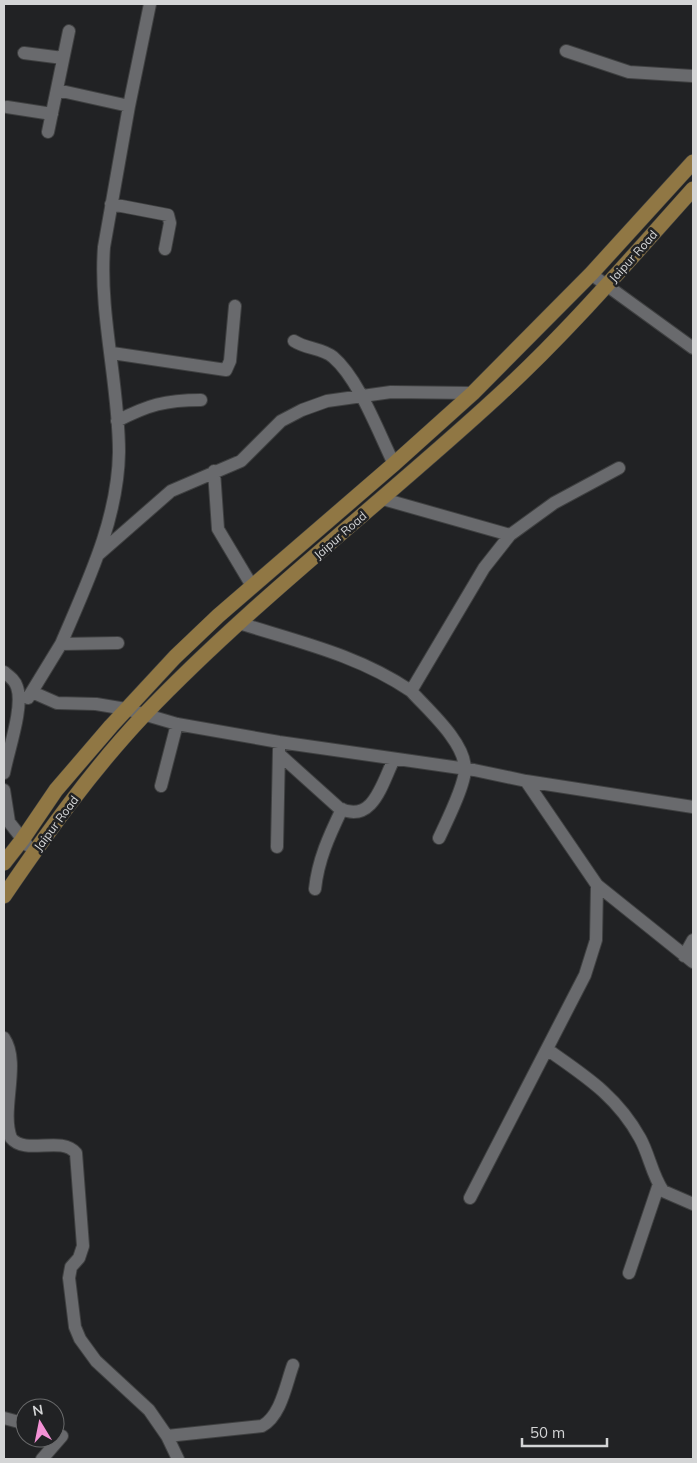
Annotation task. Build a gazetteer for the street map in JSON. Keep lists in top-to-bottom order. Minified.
{"streets":{"main road":["Jaipur Road"]},"scale_bar":"50 m","north":"top"}
